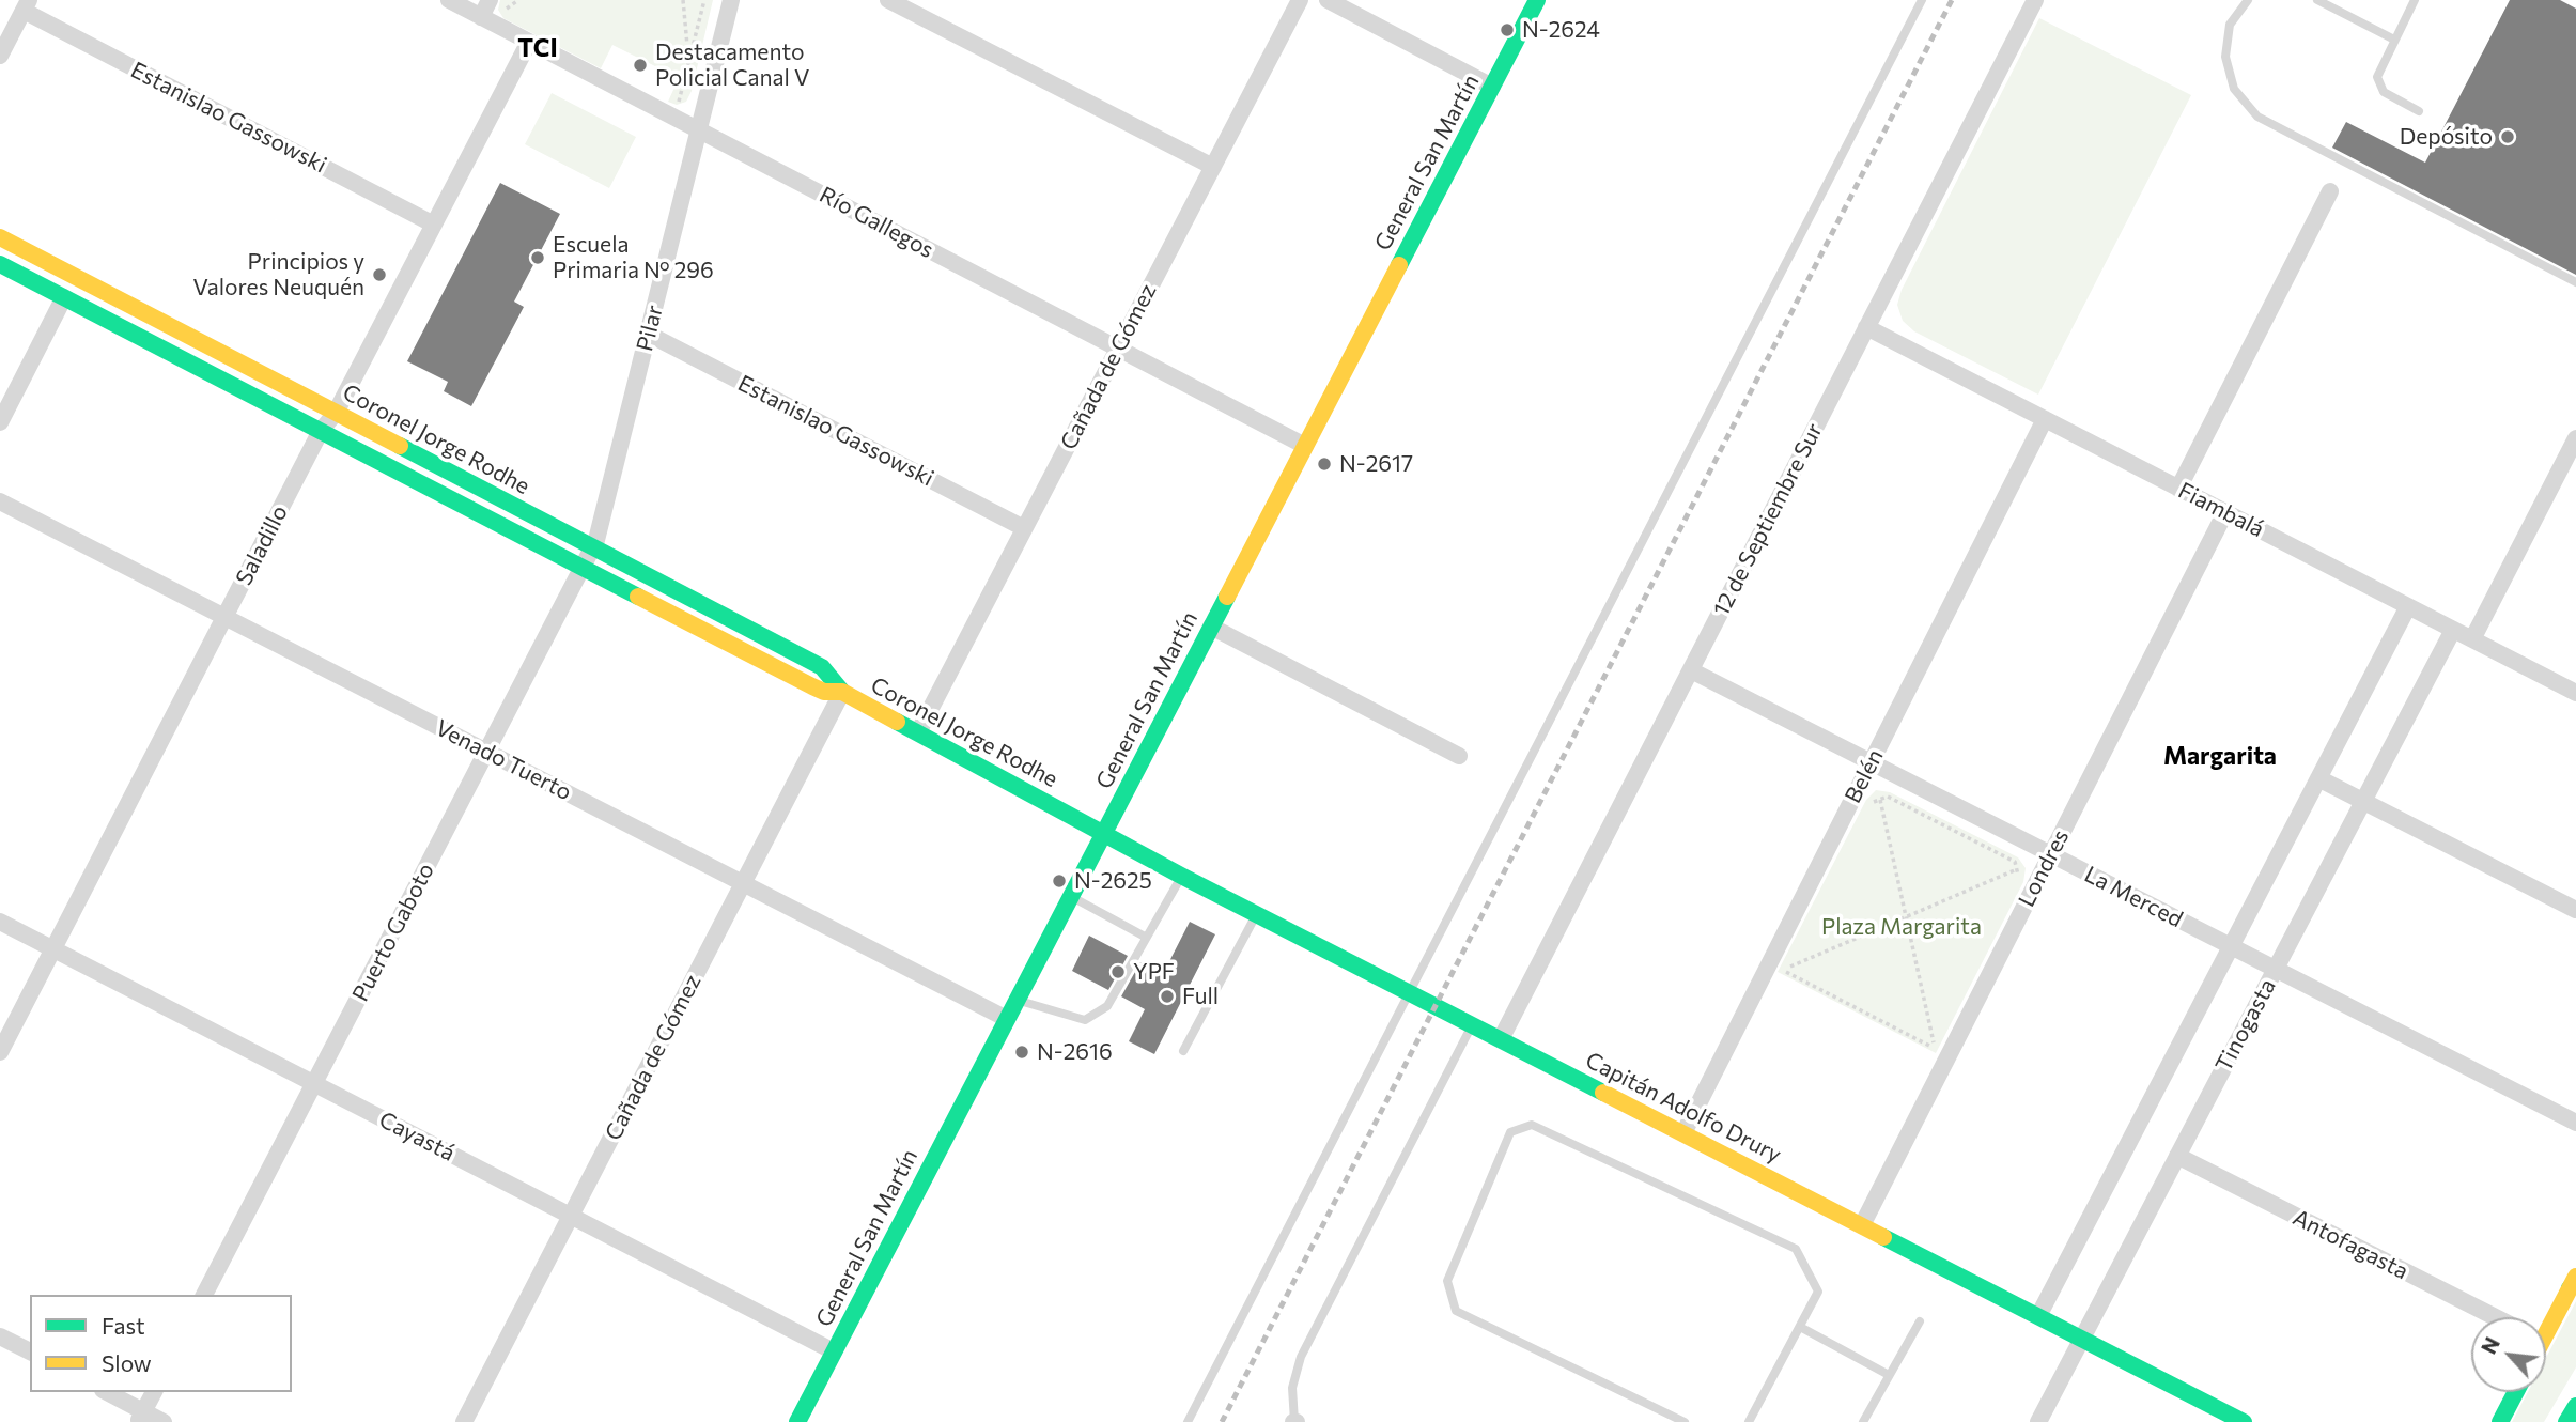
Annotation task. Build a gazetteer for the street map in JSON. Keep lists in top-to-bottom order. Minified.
{"streets":{"main road":["General San Martín","Coronel Jorge Rodhe","Capitán Adolfo Drury"],"street":["Estanislao Gassowski","Río Gallegos","Pilar","Cañada de Gómez","Fiambalá","12 de Septiembre Sur","Saladillo","Venado Tuerto","Belén","Londres","La Merced","Puerto Gaboto","Tinogasta","Cayastá","Antofagasta"]},"crossings":[["Estanislao Gassowski","Pilar"],["Estanislao Gassowski","Cañada de Gómez"],["Estanislao Gassowski","Saladillo"],["General San Martín","Río Gallegos"],["General San Martín","Coronel Jorge Rodhe"],["General San Martín","Venado Tuerto"],["General San Martín","Capitán Adolfo Drury"],["General San Martín","Cayastá"],["Río Gallegos","Pilar"],["Río Gallegos","Cañada de Gómez"],["Río Gallegos","Saladillo"],["Pilar","Coronel Jorge Rodhe"],["Pilar","Puerto Gaboto"],["Cañada de Gómez","Coronel Jorge Rodhe"],["Cañada de Gómez","Venado Tuerto"],["Cañada de Gómez","Cayastá"],["Coronel Jorge Rodhe","Saladillo"],["Coronel Jorge Rodhe","Puerto Gaboto"],["Coronel Jorge Rodhe","Capitán Adolfo Drury"],["Fiambalá","12 de Septiembre Sur"],["Fiambalá","Belén"],["Fiambalá","Londres"],["Fiambalá","Tinogasta"],["12 de Septiembre Sur","La Merced"],["12 de Septiembre Sur","Capitán Adolfo Drury"],["Saladillo","Venado Tuerto"],["Saladillo","Cayastá"],["Venado Tuerto","Puerto Gaboto"],["Belén","La Merced"],["Belén","Capitán Adolfo Drury"],["Londres","La Merced"],["Londres","Capitán Adolfo Drury"],["La Merced","Tinogasta"],["Puerto Gaboto","Cayastá"],["Tinogasta","Capitán Adolfo Drury"],["Tinogasta","Antofagasta"]],"districts":["TCI","Margarita"],"parks":["Plaza Margarita"],"places":["N-2624","Destacamento Policial Canal V","Depósito","Escuela Primaria Nº 296","Principios y Valores Neuquén","N-2617","N-2625","YPF","Full","N-2616"],"legend":["Fast","Slow"],"north":"top left"}
